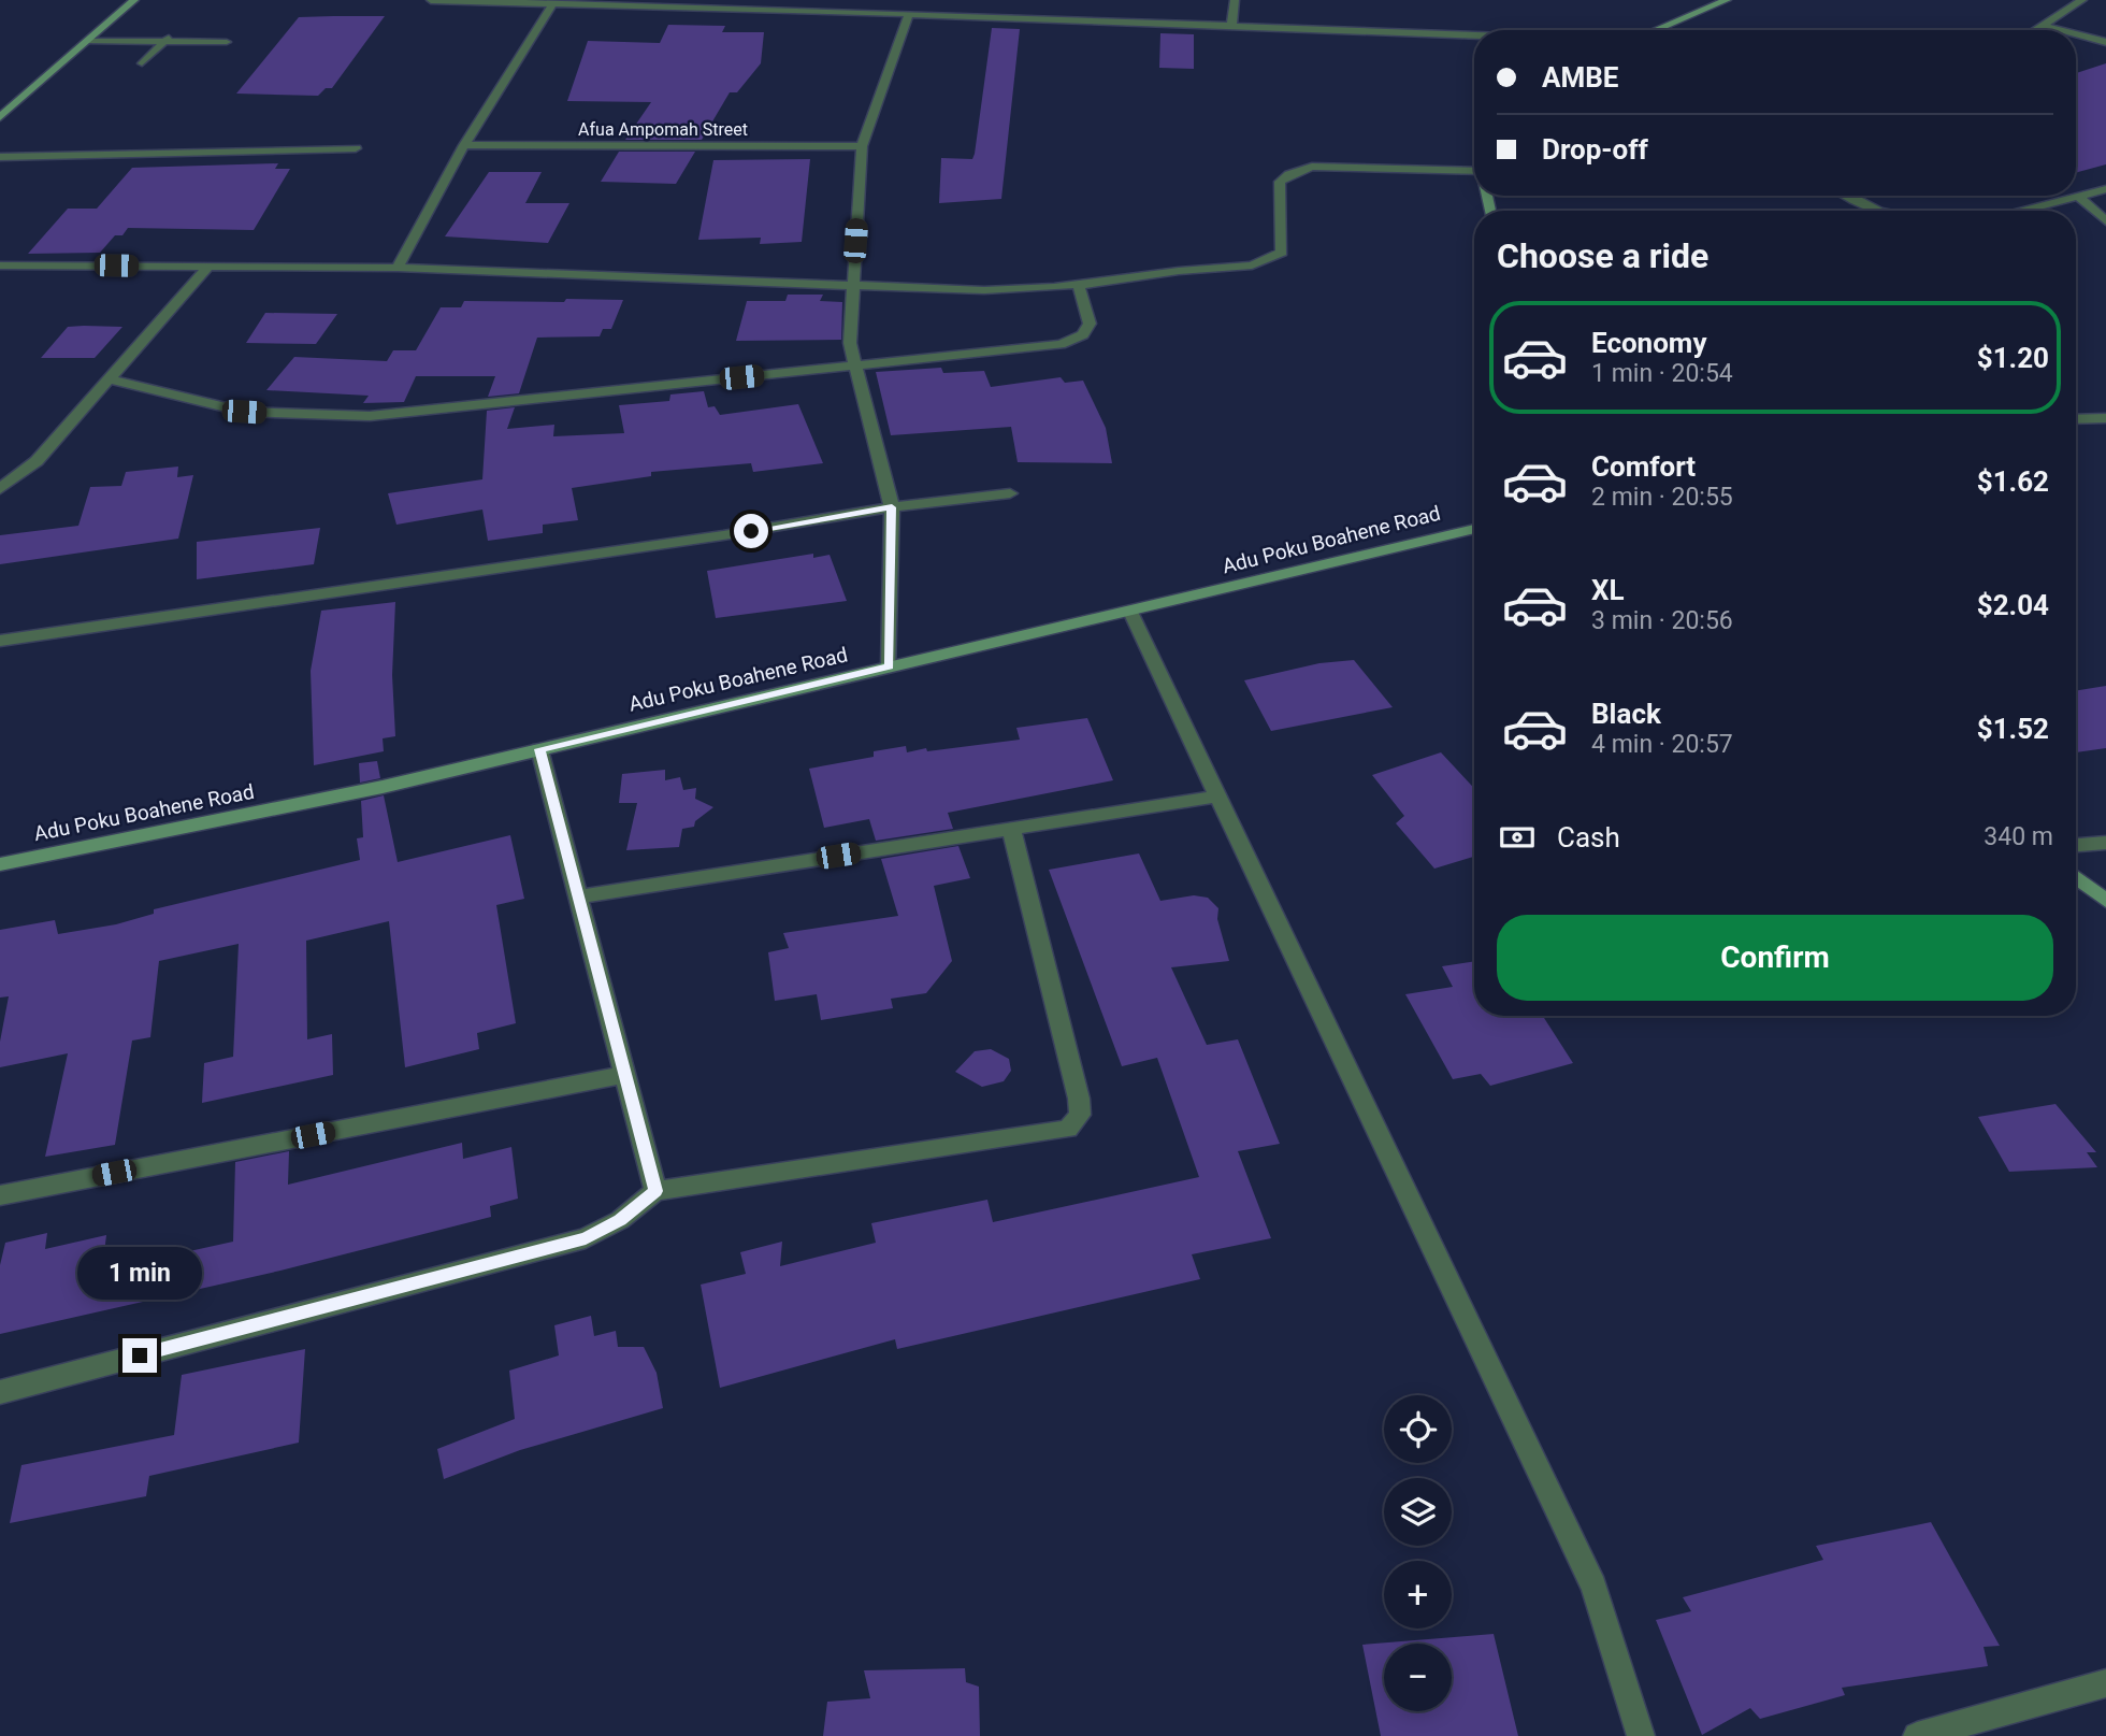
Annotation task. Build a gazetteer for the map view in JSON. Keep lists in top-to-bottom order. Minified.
{"streets":{"street":["Afua Ampomah Street","Adu Poku Boahene Road"]},"page":{"banner":["AMBE","Drop-off"],"heading":"Choose a ride","list":[{"name":"Economy","note":"1 min · 20:54","value":"$1.20"},{"name":"Comfort","note":"2 min · 20:55","value":"$1.62"},{"name":"XL","note":"3 min · 20:56","value":"$2.04"},{"name":"Black","note":"4 min · 20:57","value":"$1.52"}],"pay":["Cash","340 m"],"buttons":"Confirm","bubble":"1 min","map_buttons":["+","−"]}}
